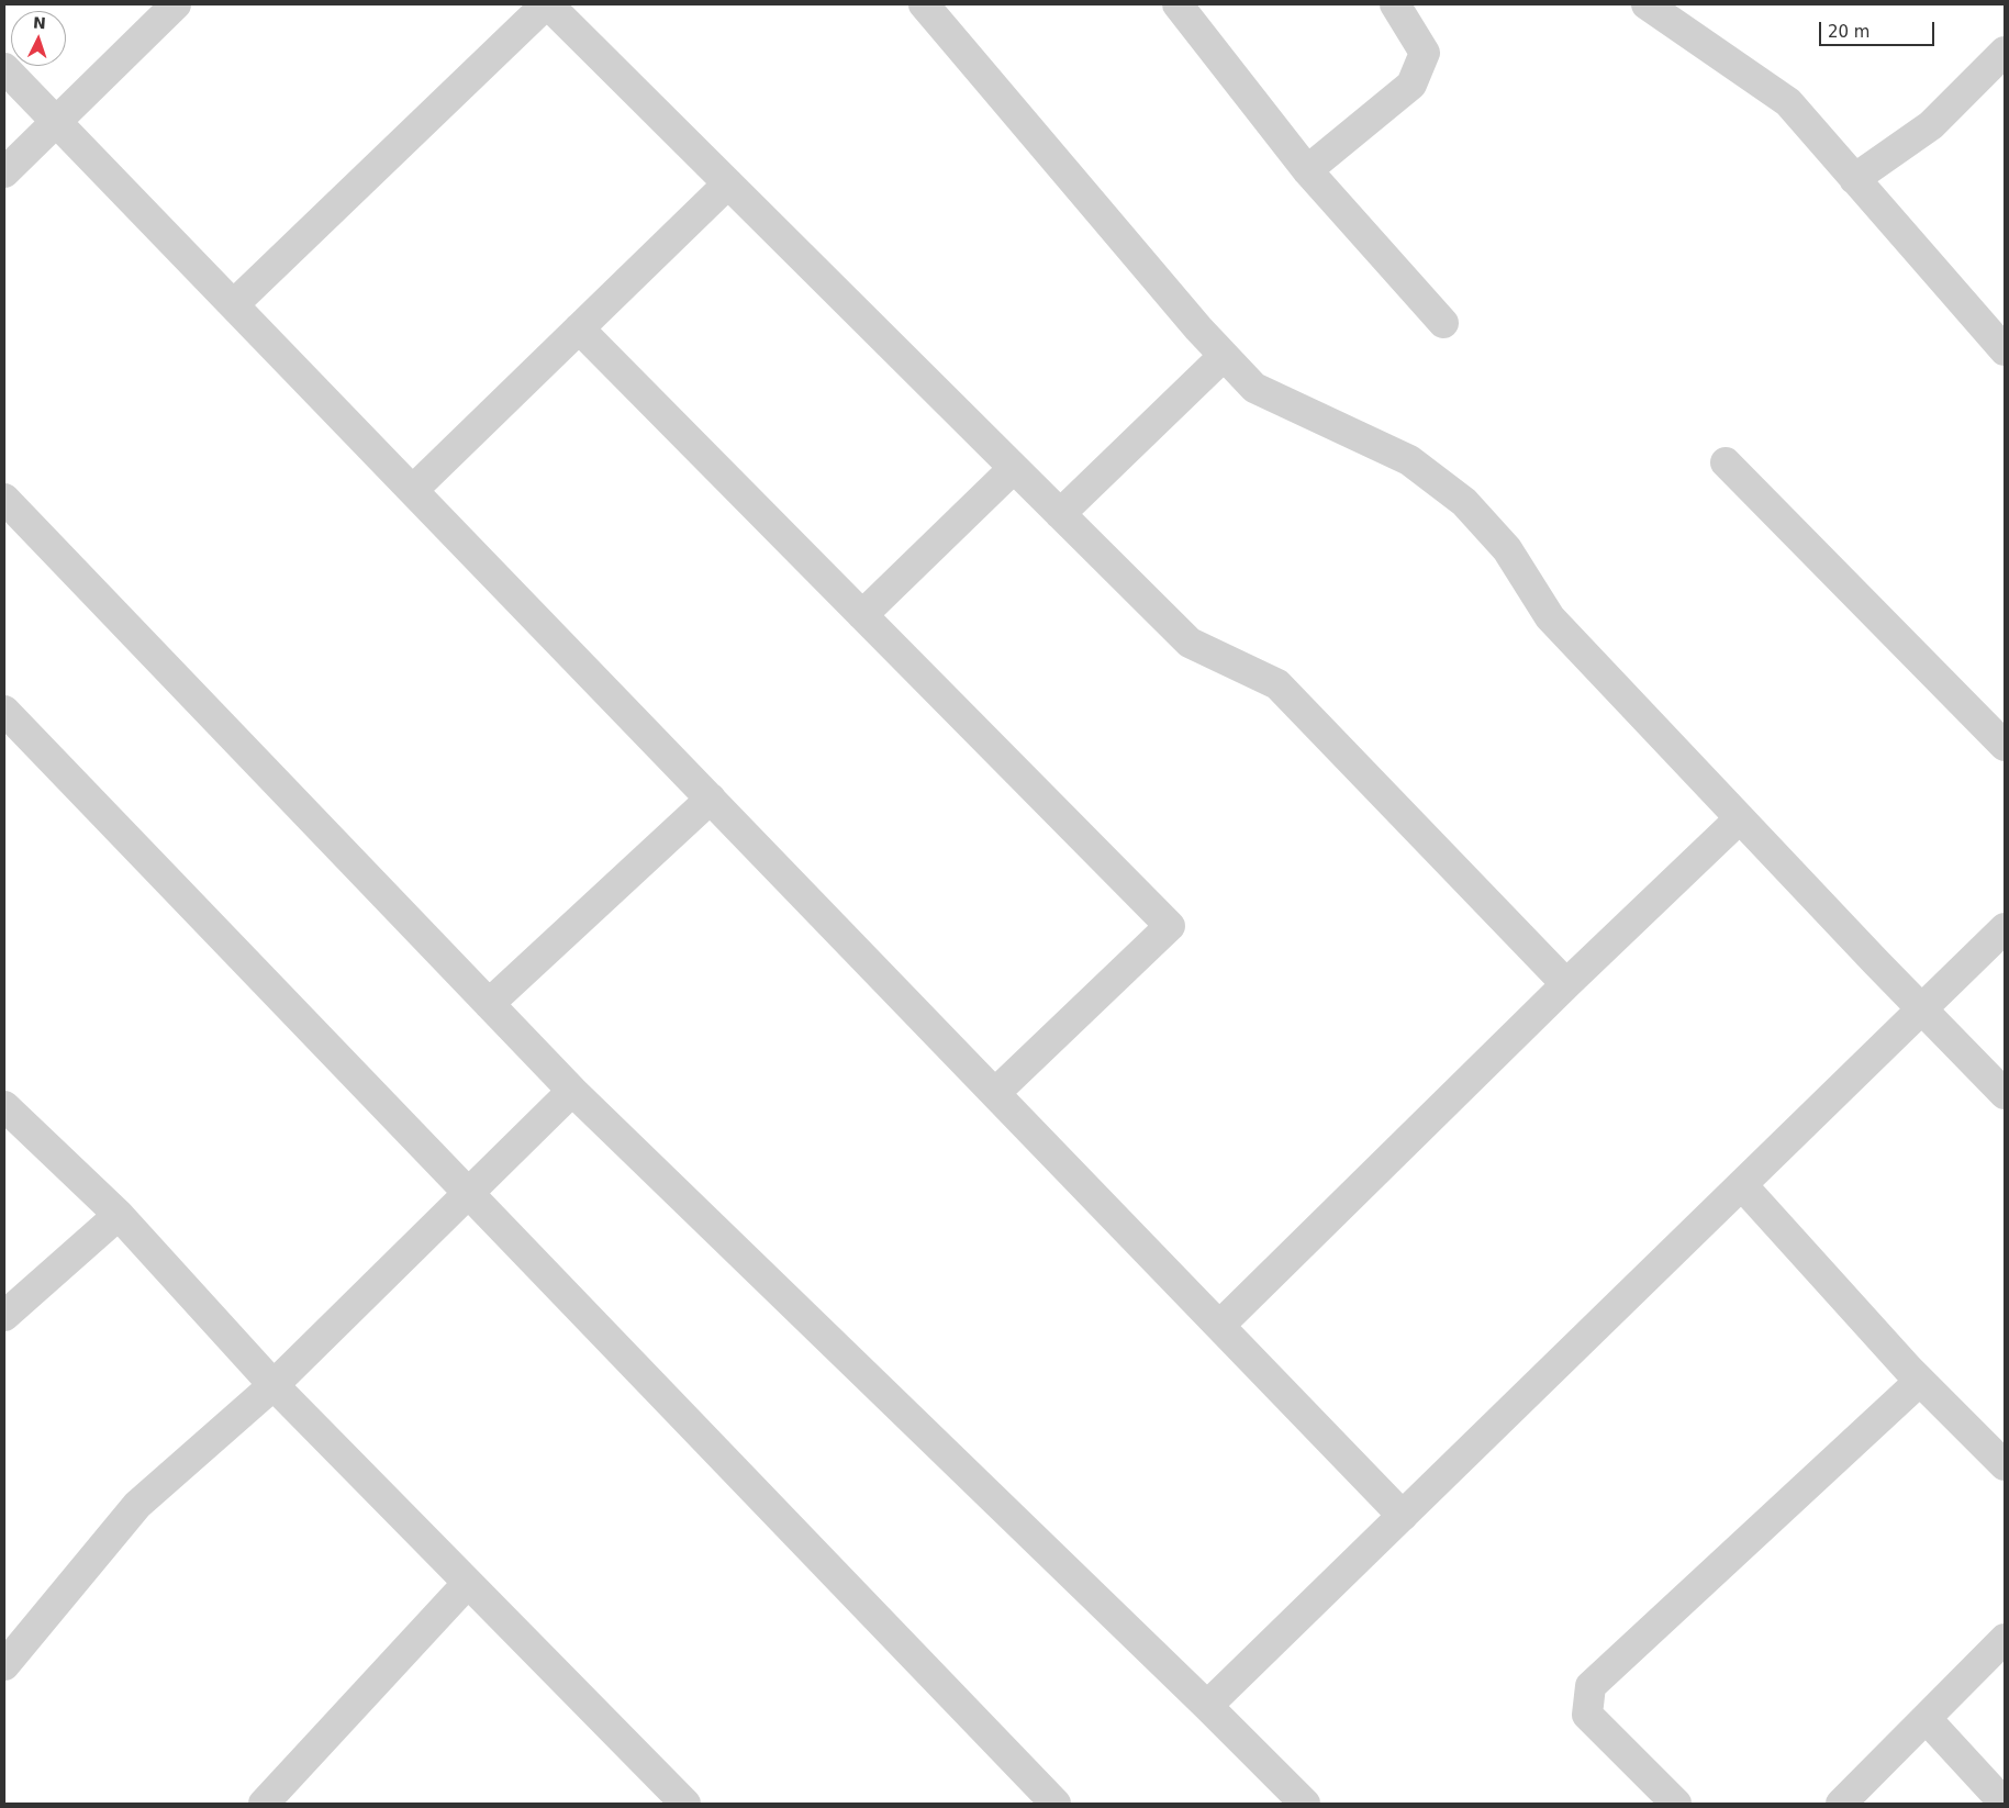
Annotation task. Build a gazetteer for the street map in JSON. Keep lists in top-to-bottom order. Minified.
{"scale_bar":"20 m","north":"top"}
